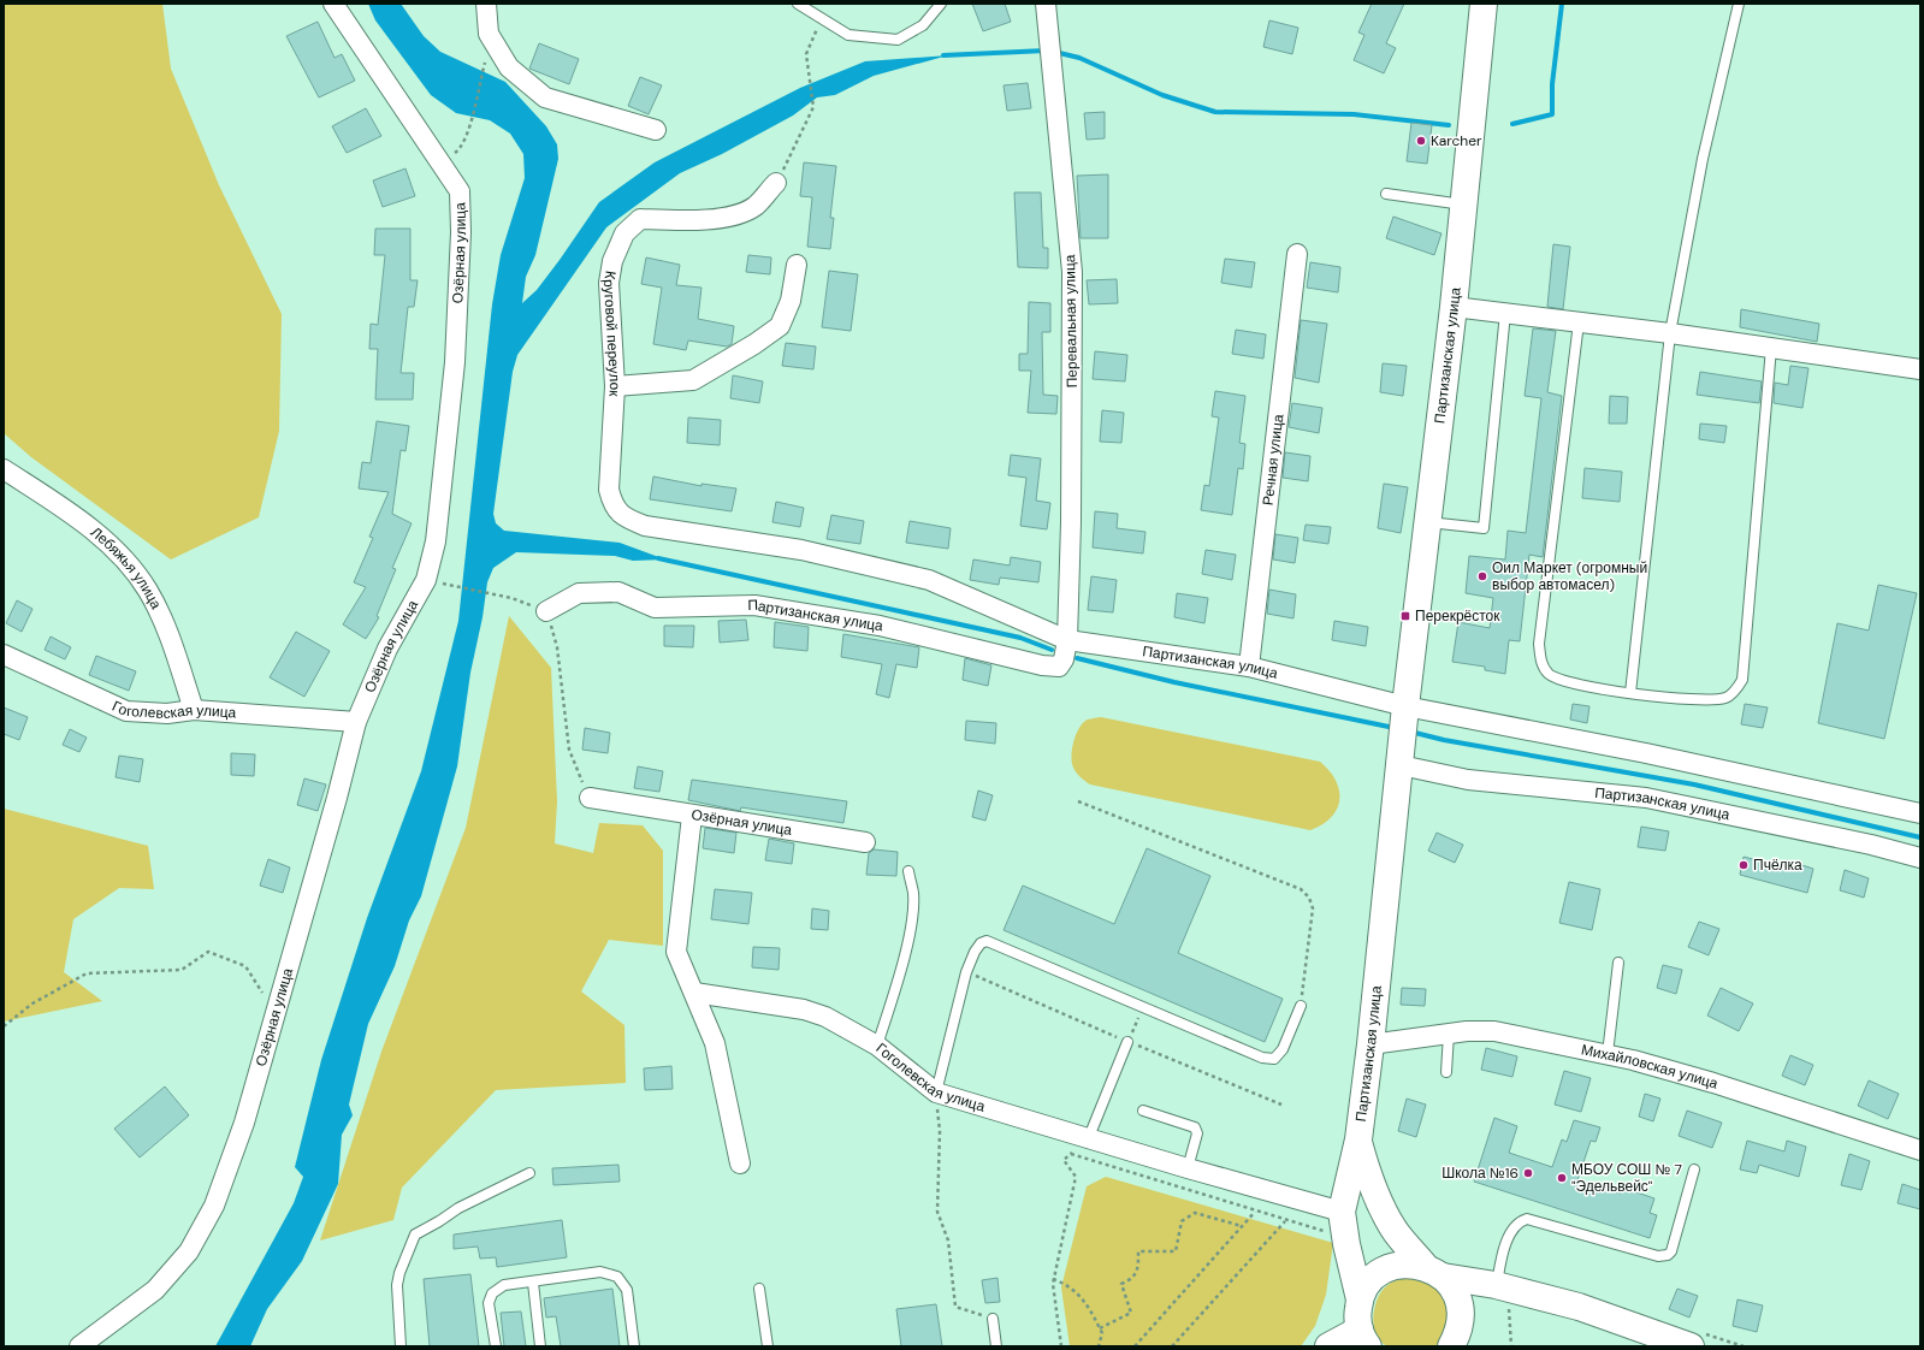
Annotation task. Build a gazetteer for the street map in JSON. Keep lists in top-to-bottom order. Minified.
{"streets":{"main road":["Партизанская улица"],"street":["Озёрная улица","Перевальная улица","Круговой переулок","Речная улица","Лебяжья улица","Гоголевская улица","Михайловская улица"]},"crossings":[["Озёрная улица","Гоголевская улица"],["Перевальная улица","Партизанская улица"],["Круговой переулок","Партизанская улица"],["Партизанская улица","Речная улица"],["Партизанская улица","Гоголевская улица"],["Партизанская улица","Михайловская улица"],["Лебяжья улица","Гоголевская улица"]],"places":{"other":["Karcher","Оил Маркет (огромный выбор автомасел)","Пчёлка","Школа №16","МБОУ СОШ № 7 \"Эдельвейс\""],"transit":["Перекрёсток"]}}
